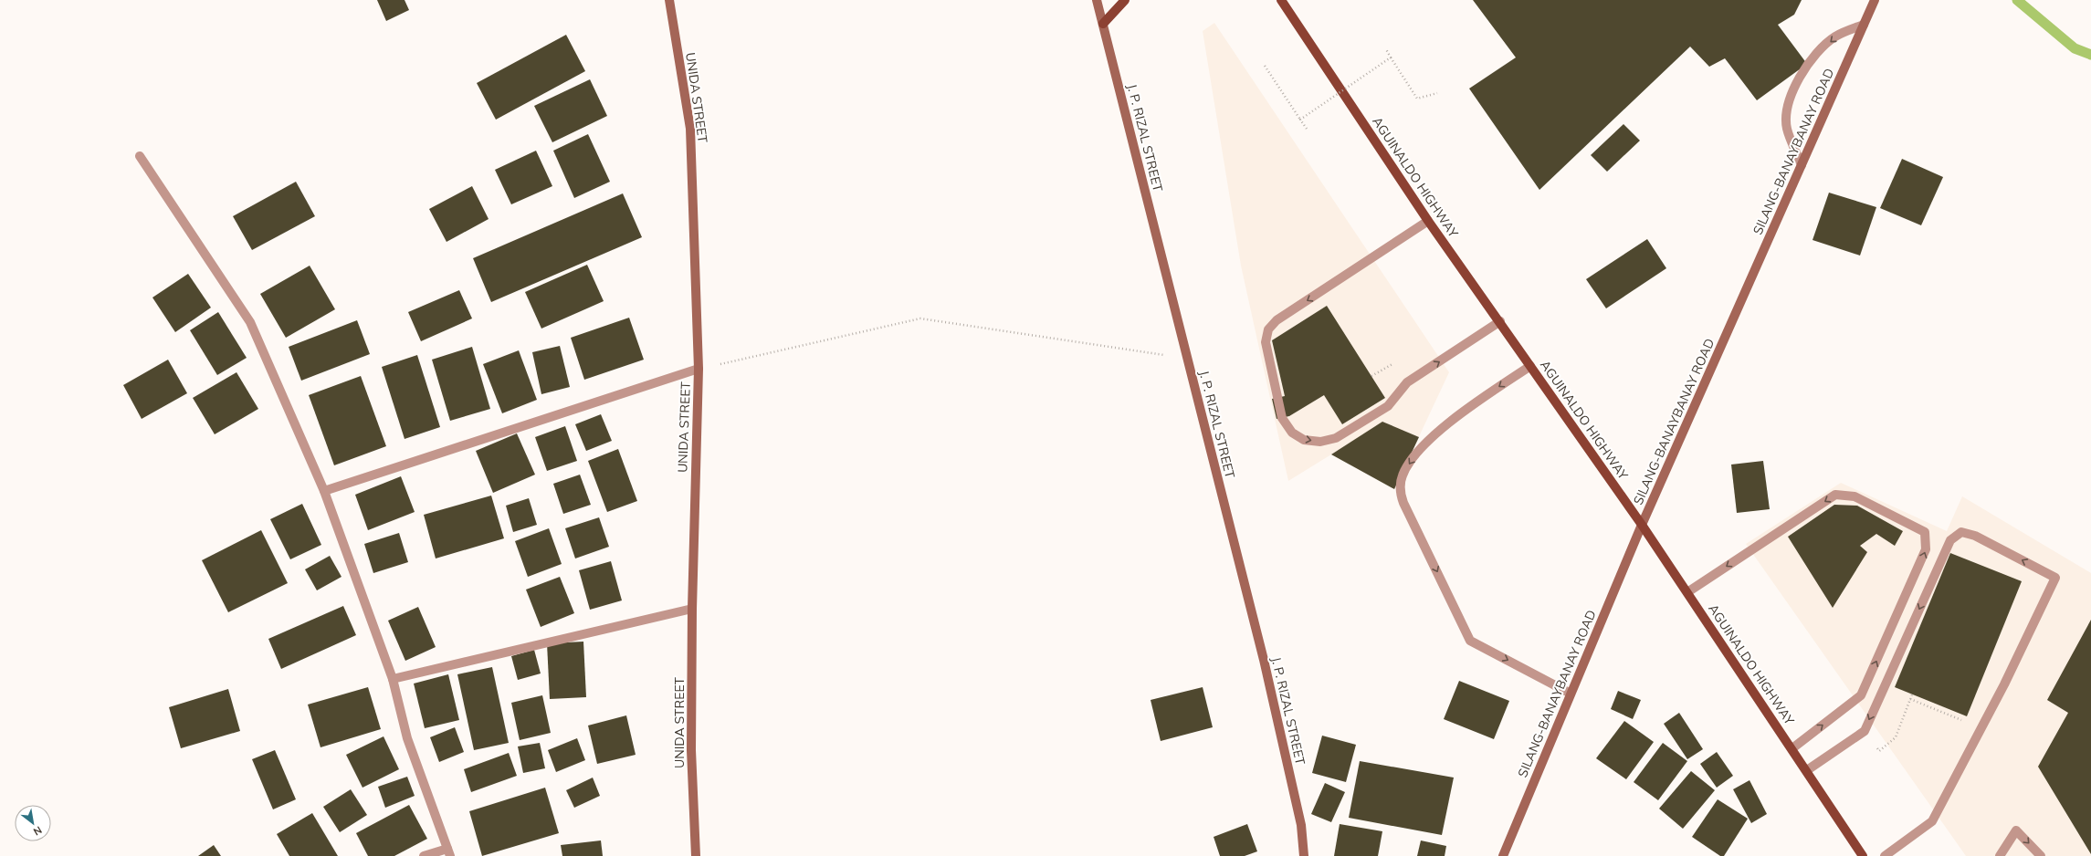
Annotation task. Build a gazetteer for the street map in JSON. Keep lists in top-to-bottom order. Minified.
{"streets":{"main road":["UNIDA STREET","J. P. RIZAL STREET","SILANG-BANAYBANAY ROAD","AGUINALDO HIGHWAY"]},"crossings":[["SILANG-BANAYBANAY ROAD","AGUINALDO HIGHWAY"]],"north":"bottom right"}
